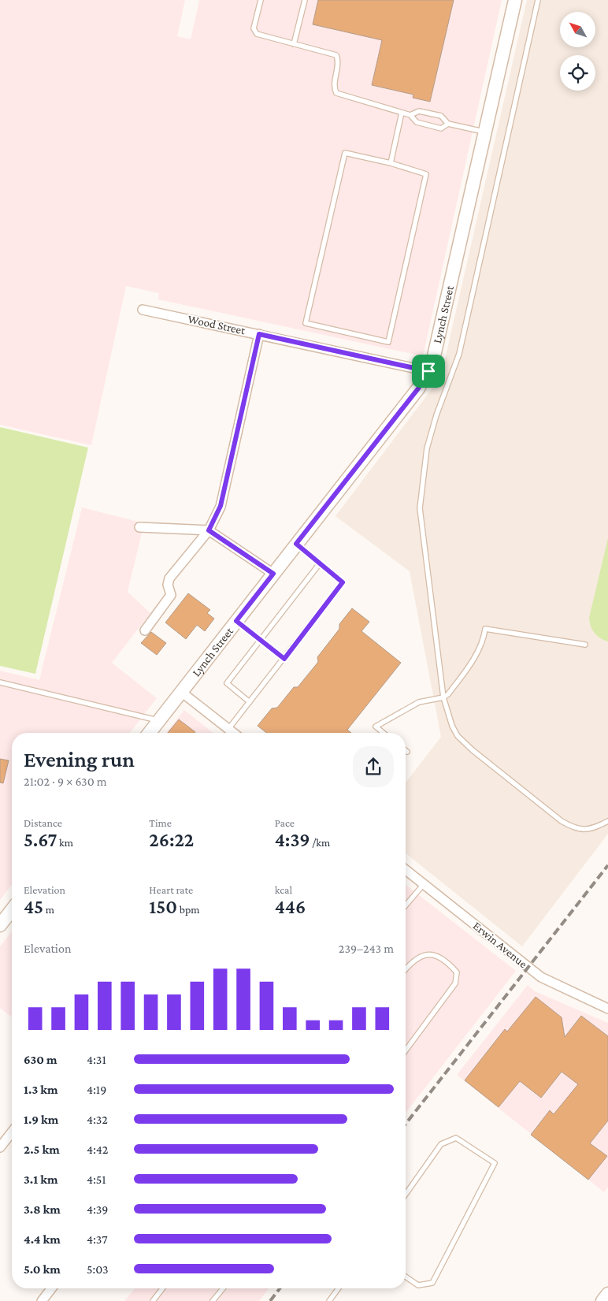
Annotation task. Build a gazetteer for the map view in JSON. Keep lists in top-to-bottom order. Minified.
{"streets":{"street":["Lynch Street","Wood Street","Erwin Avenue"]},"crossings":[["Lynch Street","Wood Street"]],"north":"top left","page":{"heading":["Evening run","21:02 · 9 × 630 m"],"stats":[["Distance","5.67 km"],["Time","26:22"],["Pace","4:39 /km"],["Elevation","45 m"],["Heart rate","150 bpm"],["kcal","446"]],"chart":["Elevation","239–243 m"],"list":[{"name":"630 m","note":"4:31"},{"name":"1.3 km","note":"4:19"},{"name":"1.9 km","note":"4:32"},{"name":"2.5 km","note":"4:42"},{"name":"3.1 km","note":"4:51"},{"name":"3.8 km","note":"4:39"},{"name":"4.4 km","note":"4:37"},{"name":"5.0 km","note":"5:03"}]}}
